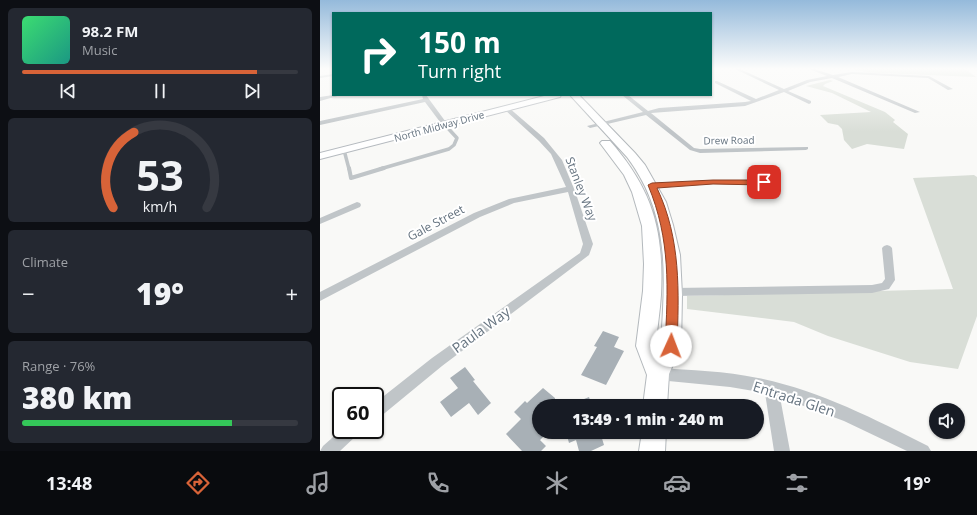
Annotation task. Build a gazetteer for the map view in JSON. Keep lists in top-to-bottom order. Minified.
{"streets":{"street":["North Midway Drive","Drew Road","Stanley Way","Gale Street","Paula Way","Entrada Glen"]},"crossings":[["North Midway Drive","Stanley Way"],["Stanley Way","Gale Street"],["Stanley Way","Paula Way"]],"page":{"turn":["150 m","Turn right"],"song":["98.2 FM","Music"],"tile":["Climate",["Range · 76%","380 km"]],"heat":["−","19°","+"],"limit":"60","trip":"13:49 · 1 min · 240 m","tabs":["13:48","19°"],"gauge":["53","km/h"]}}
